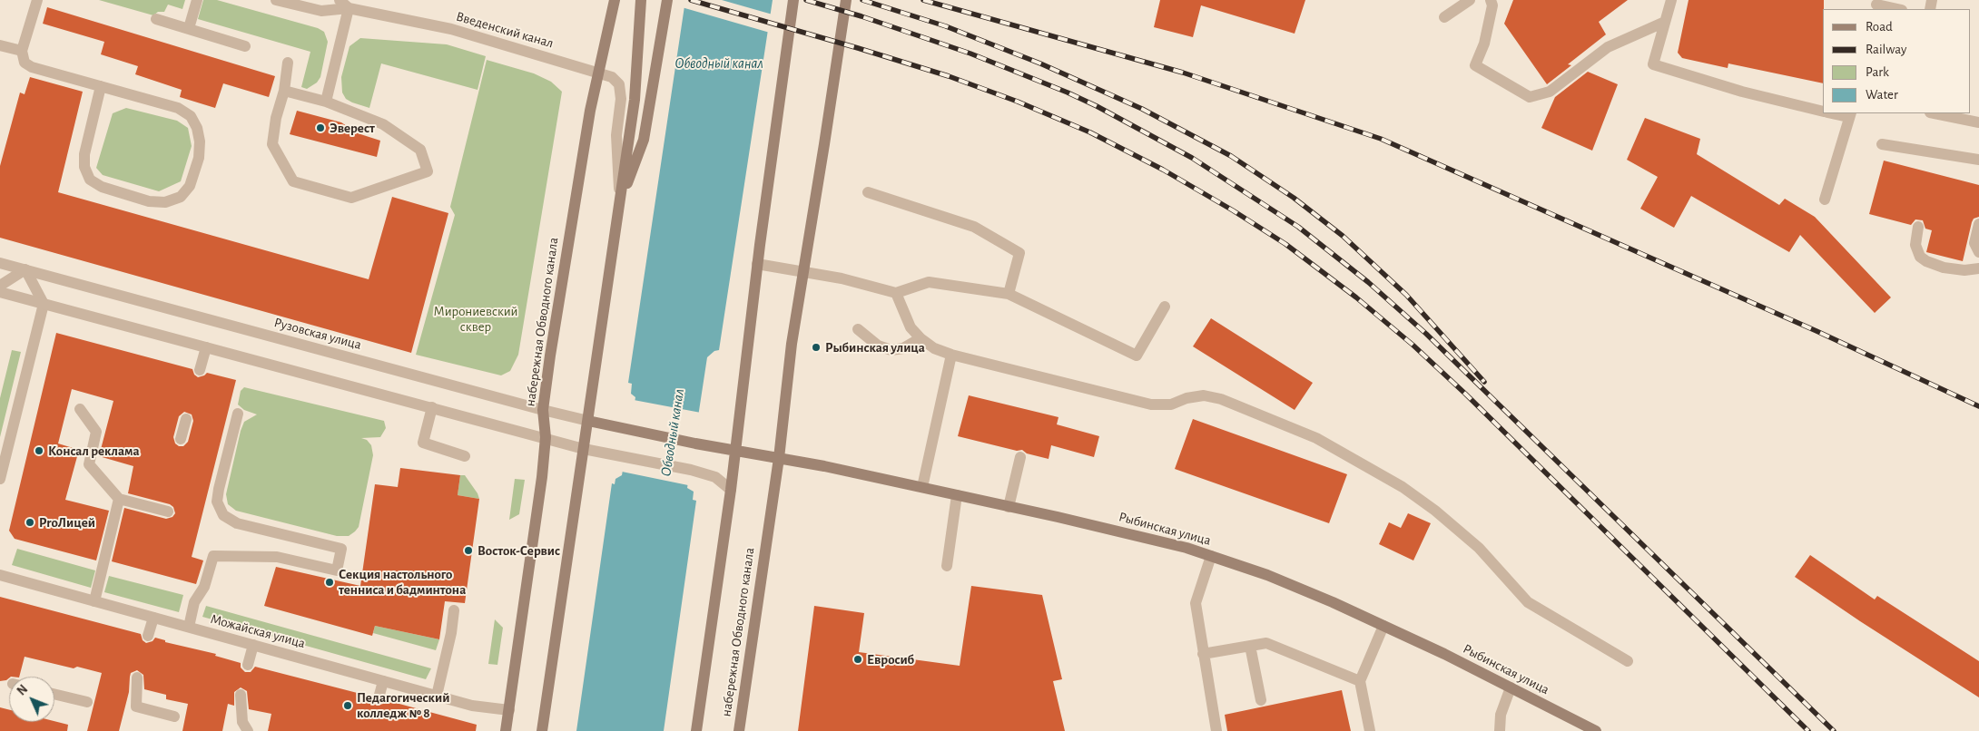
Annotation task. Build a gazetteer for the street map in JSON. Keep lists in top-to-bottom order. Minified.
{"streets":{"main road":["набережная Обводного канала","Рузовская улица","Рыбинская улица"],"street":["Введенский канал","Можайская улица"]},"crossings":[["Введенский канал","набережная Обводного канала"],["набережная Обводного канала","Рузовская улица"],["набережная Обводного канала","Рыбинская улица"],["набережная Обводного канала","Можайская улица"],["Рузовская улица","Рыбинская улица"]],"water":["Обводный канал"],"parks":["Мирониевский сквер"],"places":["Эверест","Рыбинская улица","Консал реклама","ProЛицей","Восток-Сервис","Секция настольного тенниса и бадминтона","Евросиб","Педагогический колледж № 8"],"legend":["Road","Railway","Park","Water"],"north":"top left"}
